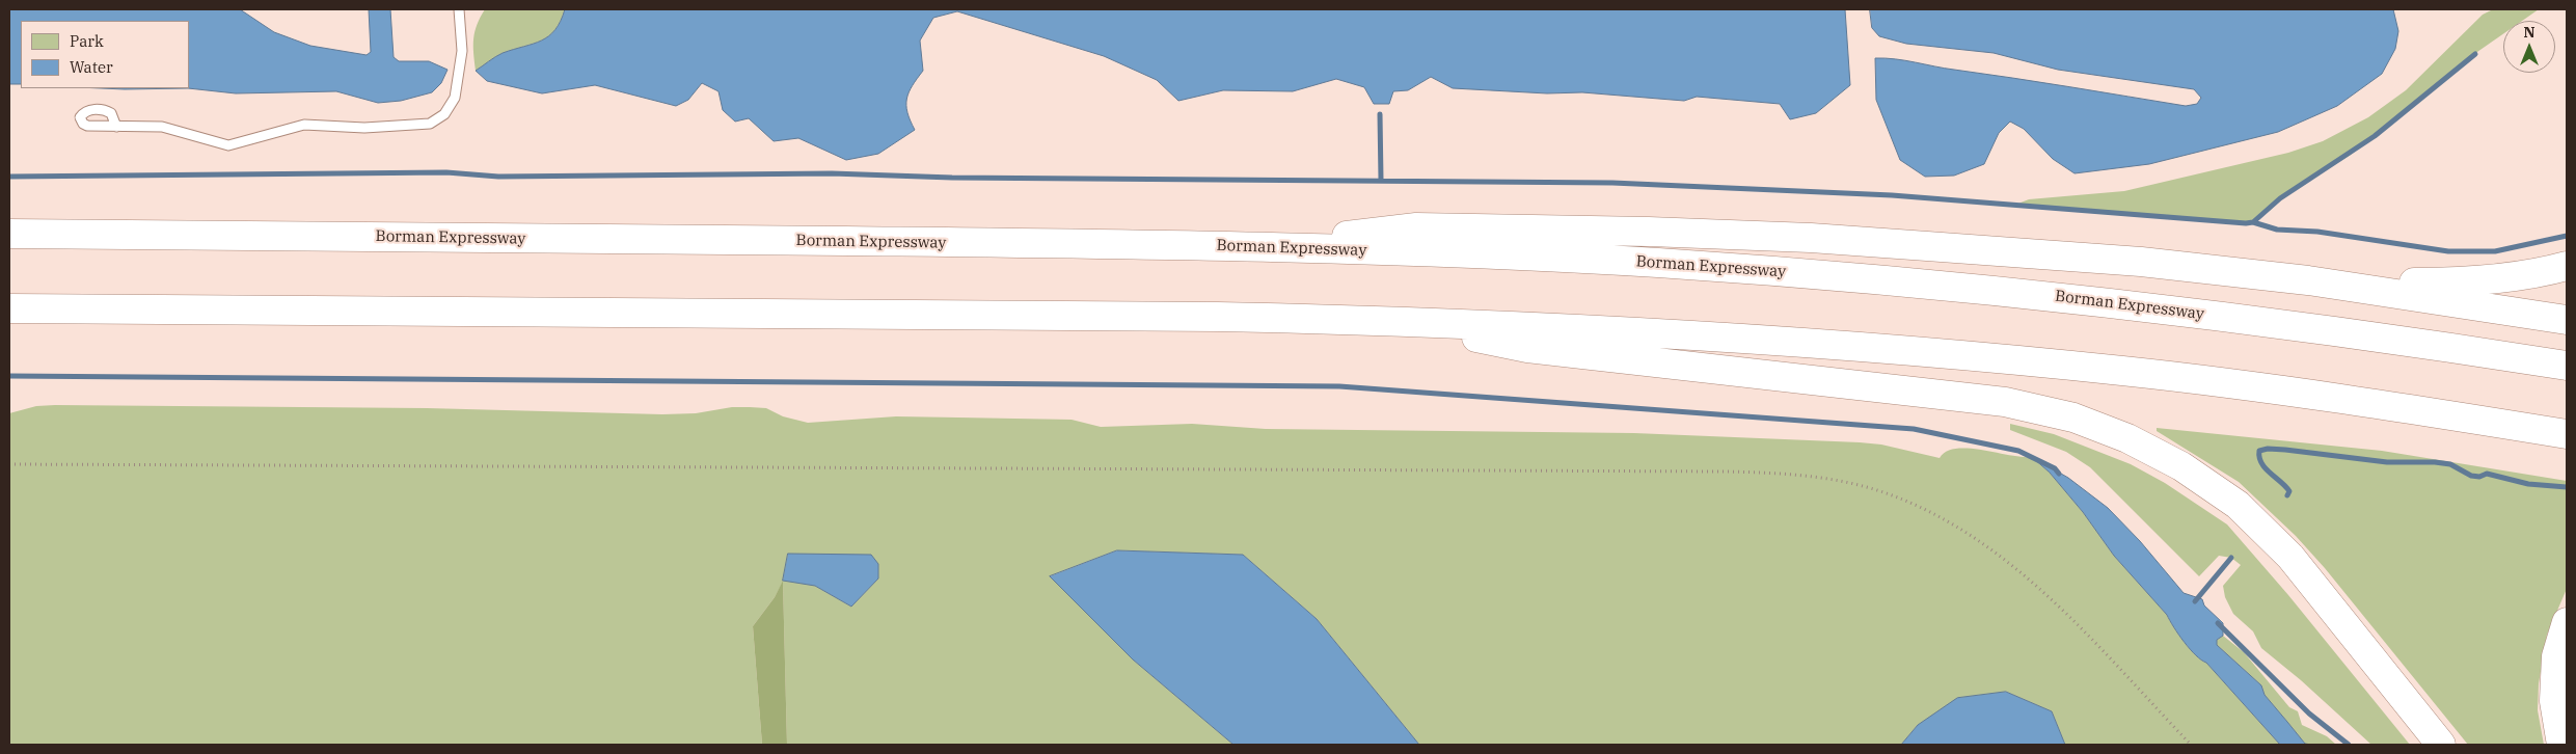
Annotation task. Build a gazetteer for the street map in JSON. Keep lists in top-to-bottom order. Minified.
{"streets":{"highway":["Borman Expressway"]},"legend":["Park","Water"],"north":"top"}
